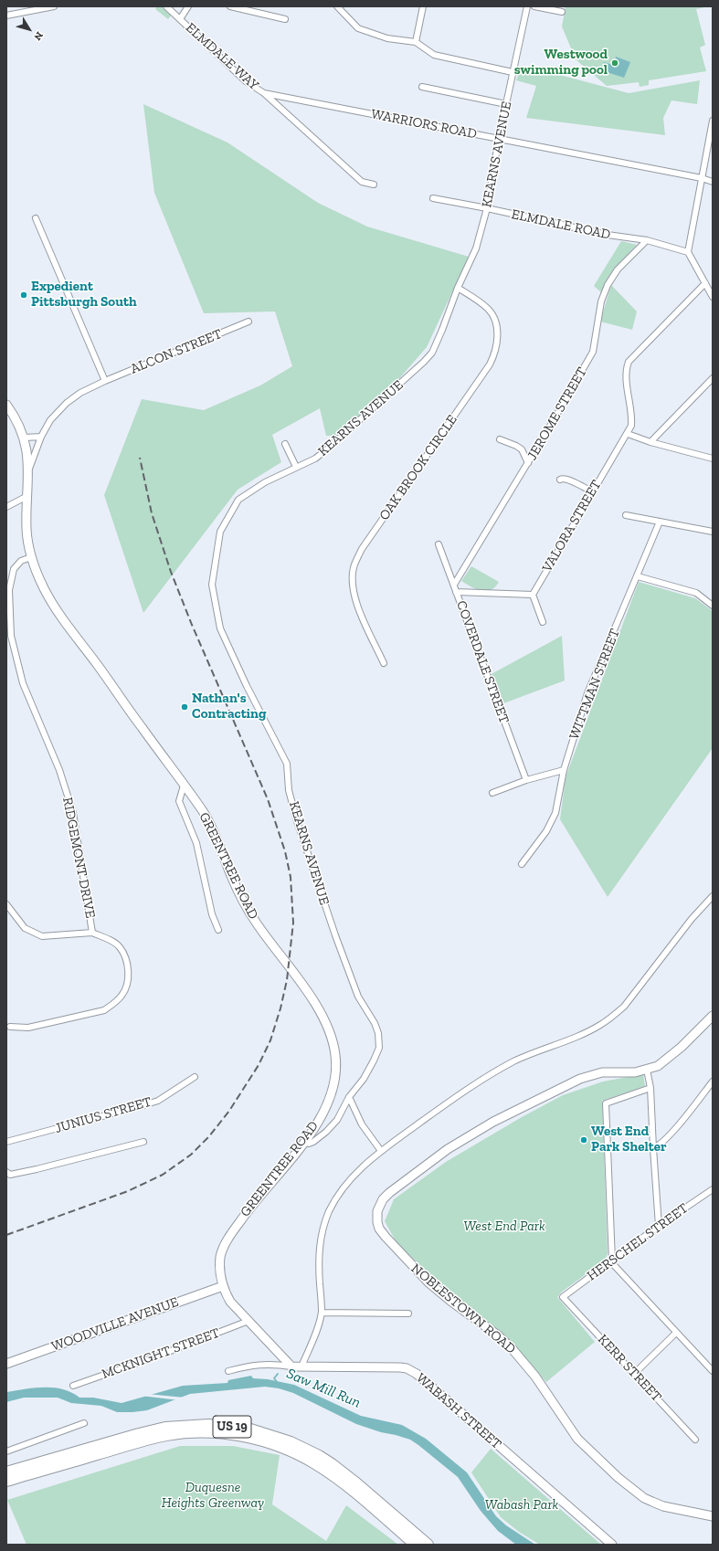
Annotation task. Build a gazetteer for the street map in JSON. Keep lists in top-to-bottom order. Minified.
{"streets":{"highway":["US 19"],"main road":["GREENTREE ROAD","NOBLESTOWN ROAD","WOODVILLE AVENUE","WABASH STREET"],"street":["ELMDALE WAY","WARRIORS ROAD","KEARNS AVENUE","ELMDALE ROAD","ALCON STREET","JEROME STREET","OAK BROOK CIRCLE","VALORA STREET","COVERDALE STREET","WITTMAN STREET","RIDGEMONT DRIVE","JUNIUS STREET","HERSCHEL STREET","MCKNIGHT STREET","KERR STREET"]},"crossings":[["ELMDALE WAY","WARRIORS ROAD"],["WARRIORS ROAD","KEARNS AVENUE"],["KEARNS AVENUE","ELMDALE ROAD"],["KEARNS AVENUE","OAK BROOK CIRCLE"],["KEARNS AVENUE","GREENTREE ROAD"],["ELMDALE ROAD","JEROME STREET"],["ALCON STREET","GREENTREE ROAD"],["JEROME STREET","COVERDALE STREET"],["RIDGEMONT DRIVE","GREENTREE ROAD"],["GREENTREE ROAD","WOODVILLE AVENUE"],["GREENTREE ROAD","MCKNIGHT STREET"],["GREENTREE ROAD","WABASH STREET"],["HERSCHEL STREET","KERR STREET"]],"water":["Saw Mill Run"],"parks":["West End Park","Duquesne Heights Greenway","Wabash Park"],"places":["Westwood swimming pool","Expedient Pittsburgh South","Nathan's Contracting","West End Park Shelter"],"north":"bottom right"}
